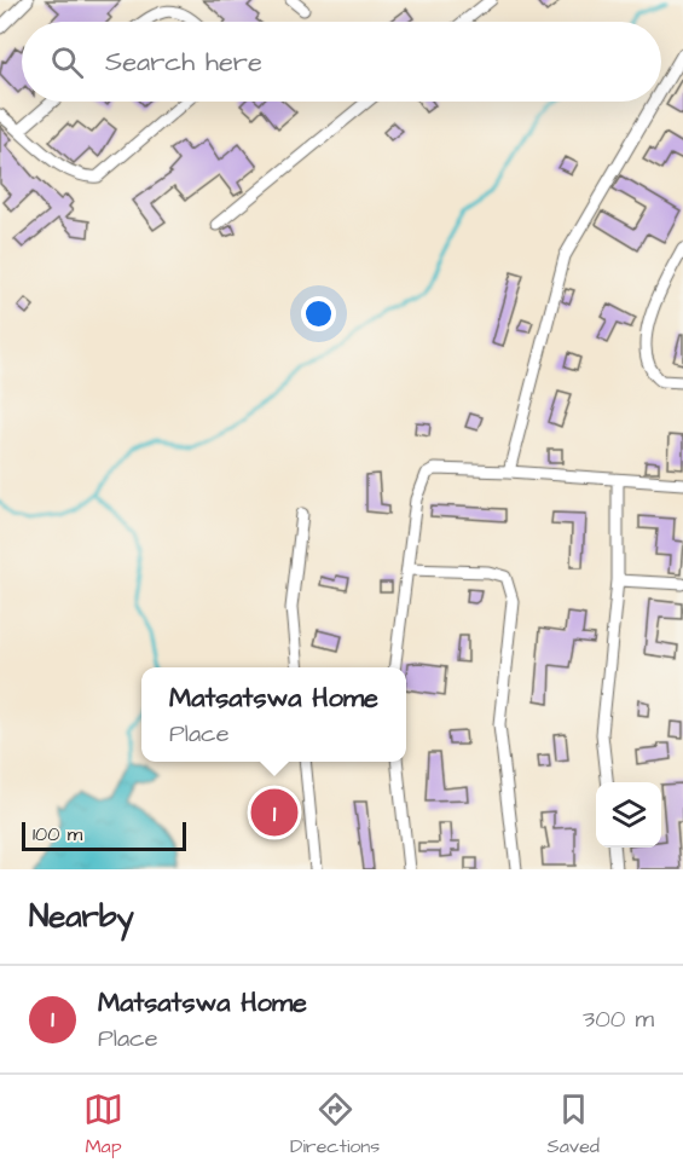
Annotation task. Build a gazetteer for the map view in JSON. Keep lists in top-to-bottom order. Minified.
{"scale_bar":"100 m","page":{"search":"Search here","popup":["Matsatswa Home","Place"],"pins":"1","scale":"100 m","heading":"Nearby","list":[{"mark":"1","name":"Matsatswa Home","note":"Place","value":"300 m"}],"nav":["Map","Directions","Saved"]}}
